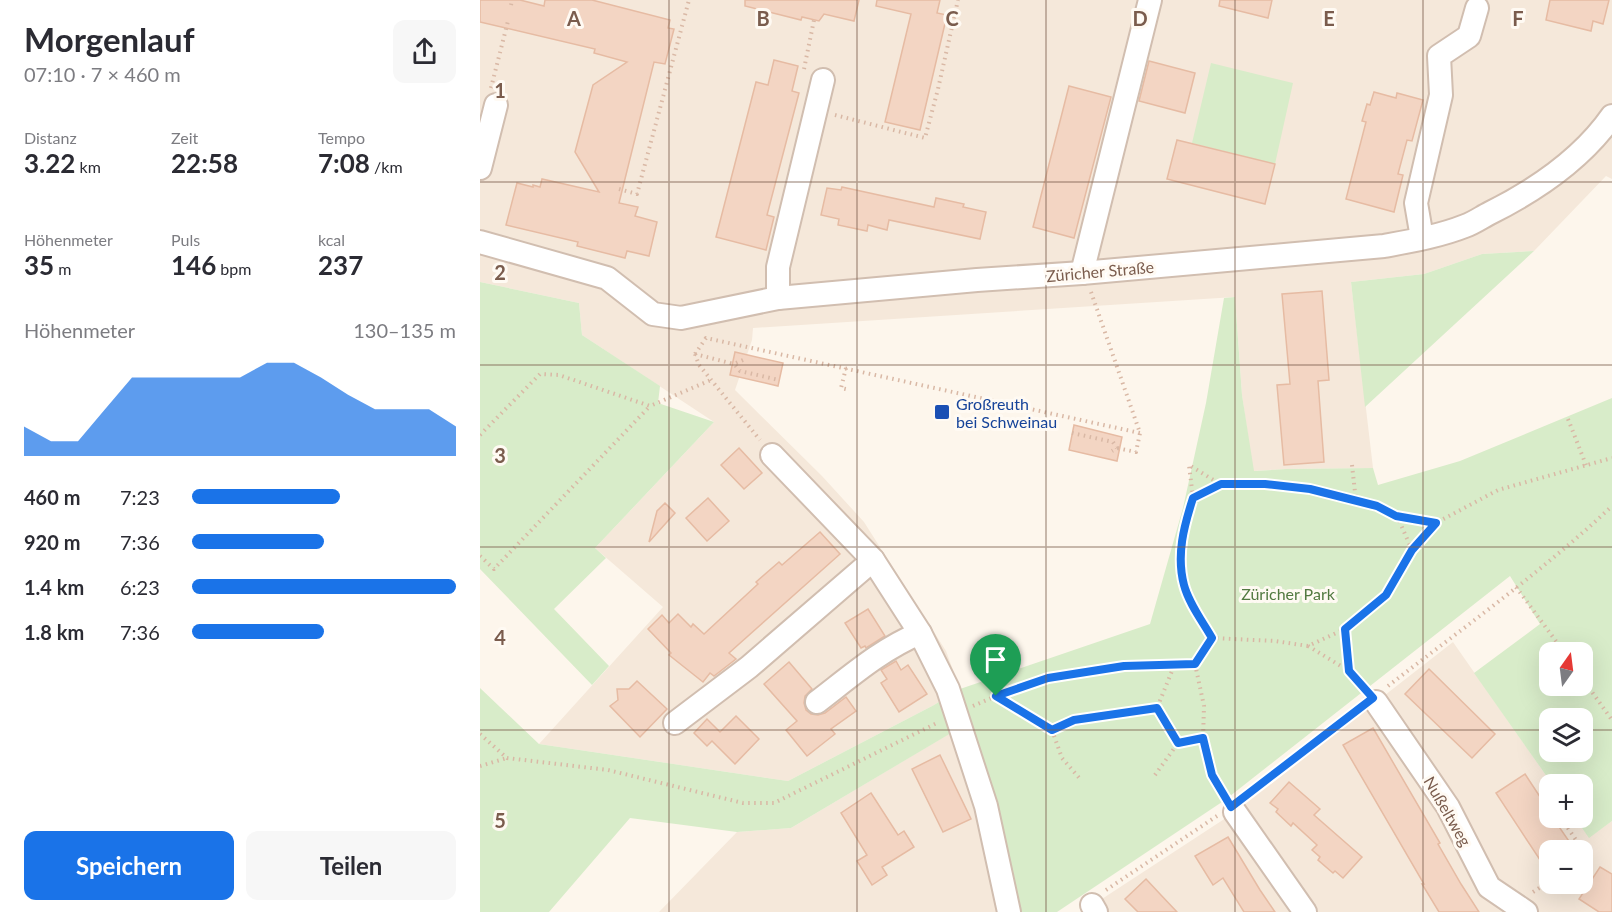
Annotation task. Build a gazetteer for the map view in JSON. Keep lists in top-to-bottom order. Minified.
{"streets":{"street":["Züricher Straße","Nußeltweg"]},"parks":["Züricher Park"],"places":{"transit":["Großreuth bei Schweinau"]},"north":"top","page":{"heading":["Morgenlauf","07:10 · 7 × 460 m"],"stats":[["Distanz","3.22 km"],["Zeit","22:58"],["Tempo","7:08 /km"],["Höhenmeter","35 m"],["Puls","146 bpm"],["kcal","237"]],"chart":["Höhenmeter","130–135 m"],"list":[{"name":"460 m","note":"7:23"},{"name":"920 m","note":"7:36"},{"name":"1.4 km","note":"6:23"},{"name":"1.8 km","note":"7:36"}],"map_buttons":["+","−"],"buttons":["Speichern","Teilen"]},"grid":{"columns":["A","B","C","D","E","F"],"rows":["1","2","3","4","5"]}}
